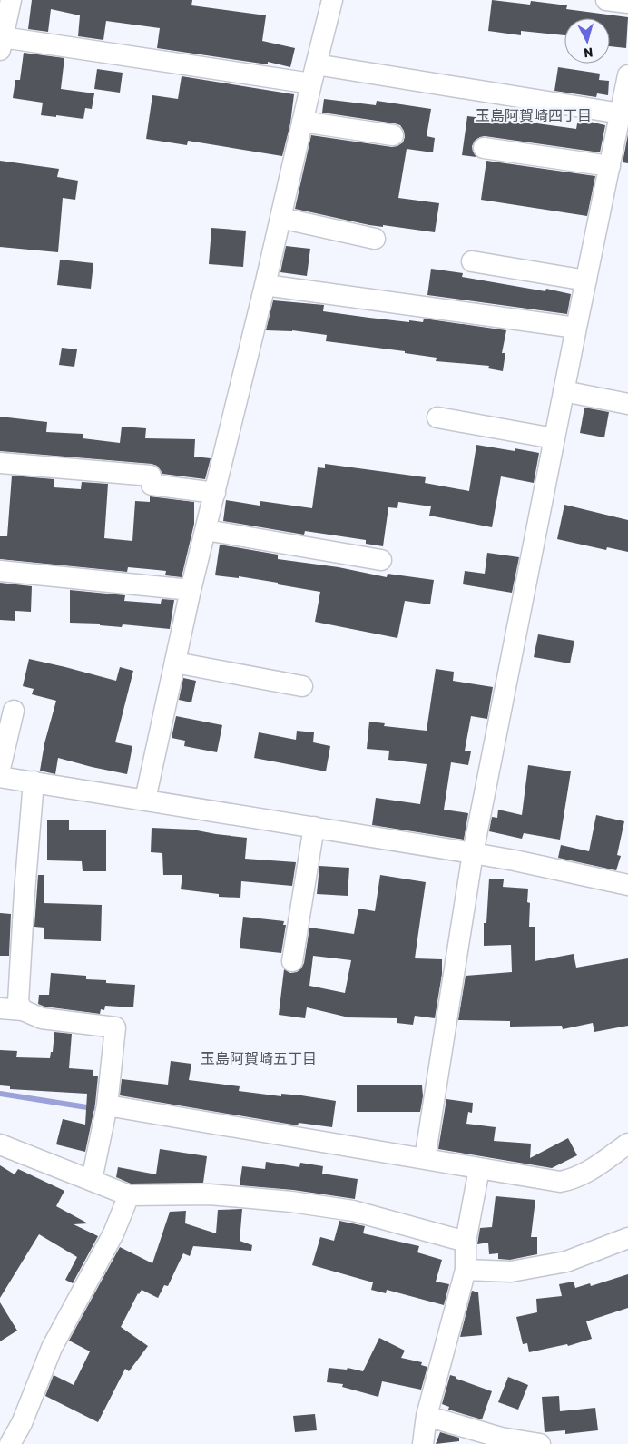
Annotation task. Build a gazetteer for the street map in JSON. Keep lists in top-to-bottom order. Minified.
{"districts":["玉島阿賀崎四丁目","玉島阿賀崎五丁目"],"north":"bottom"}
